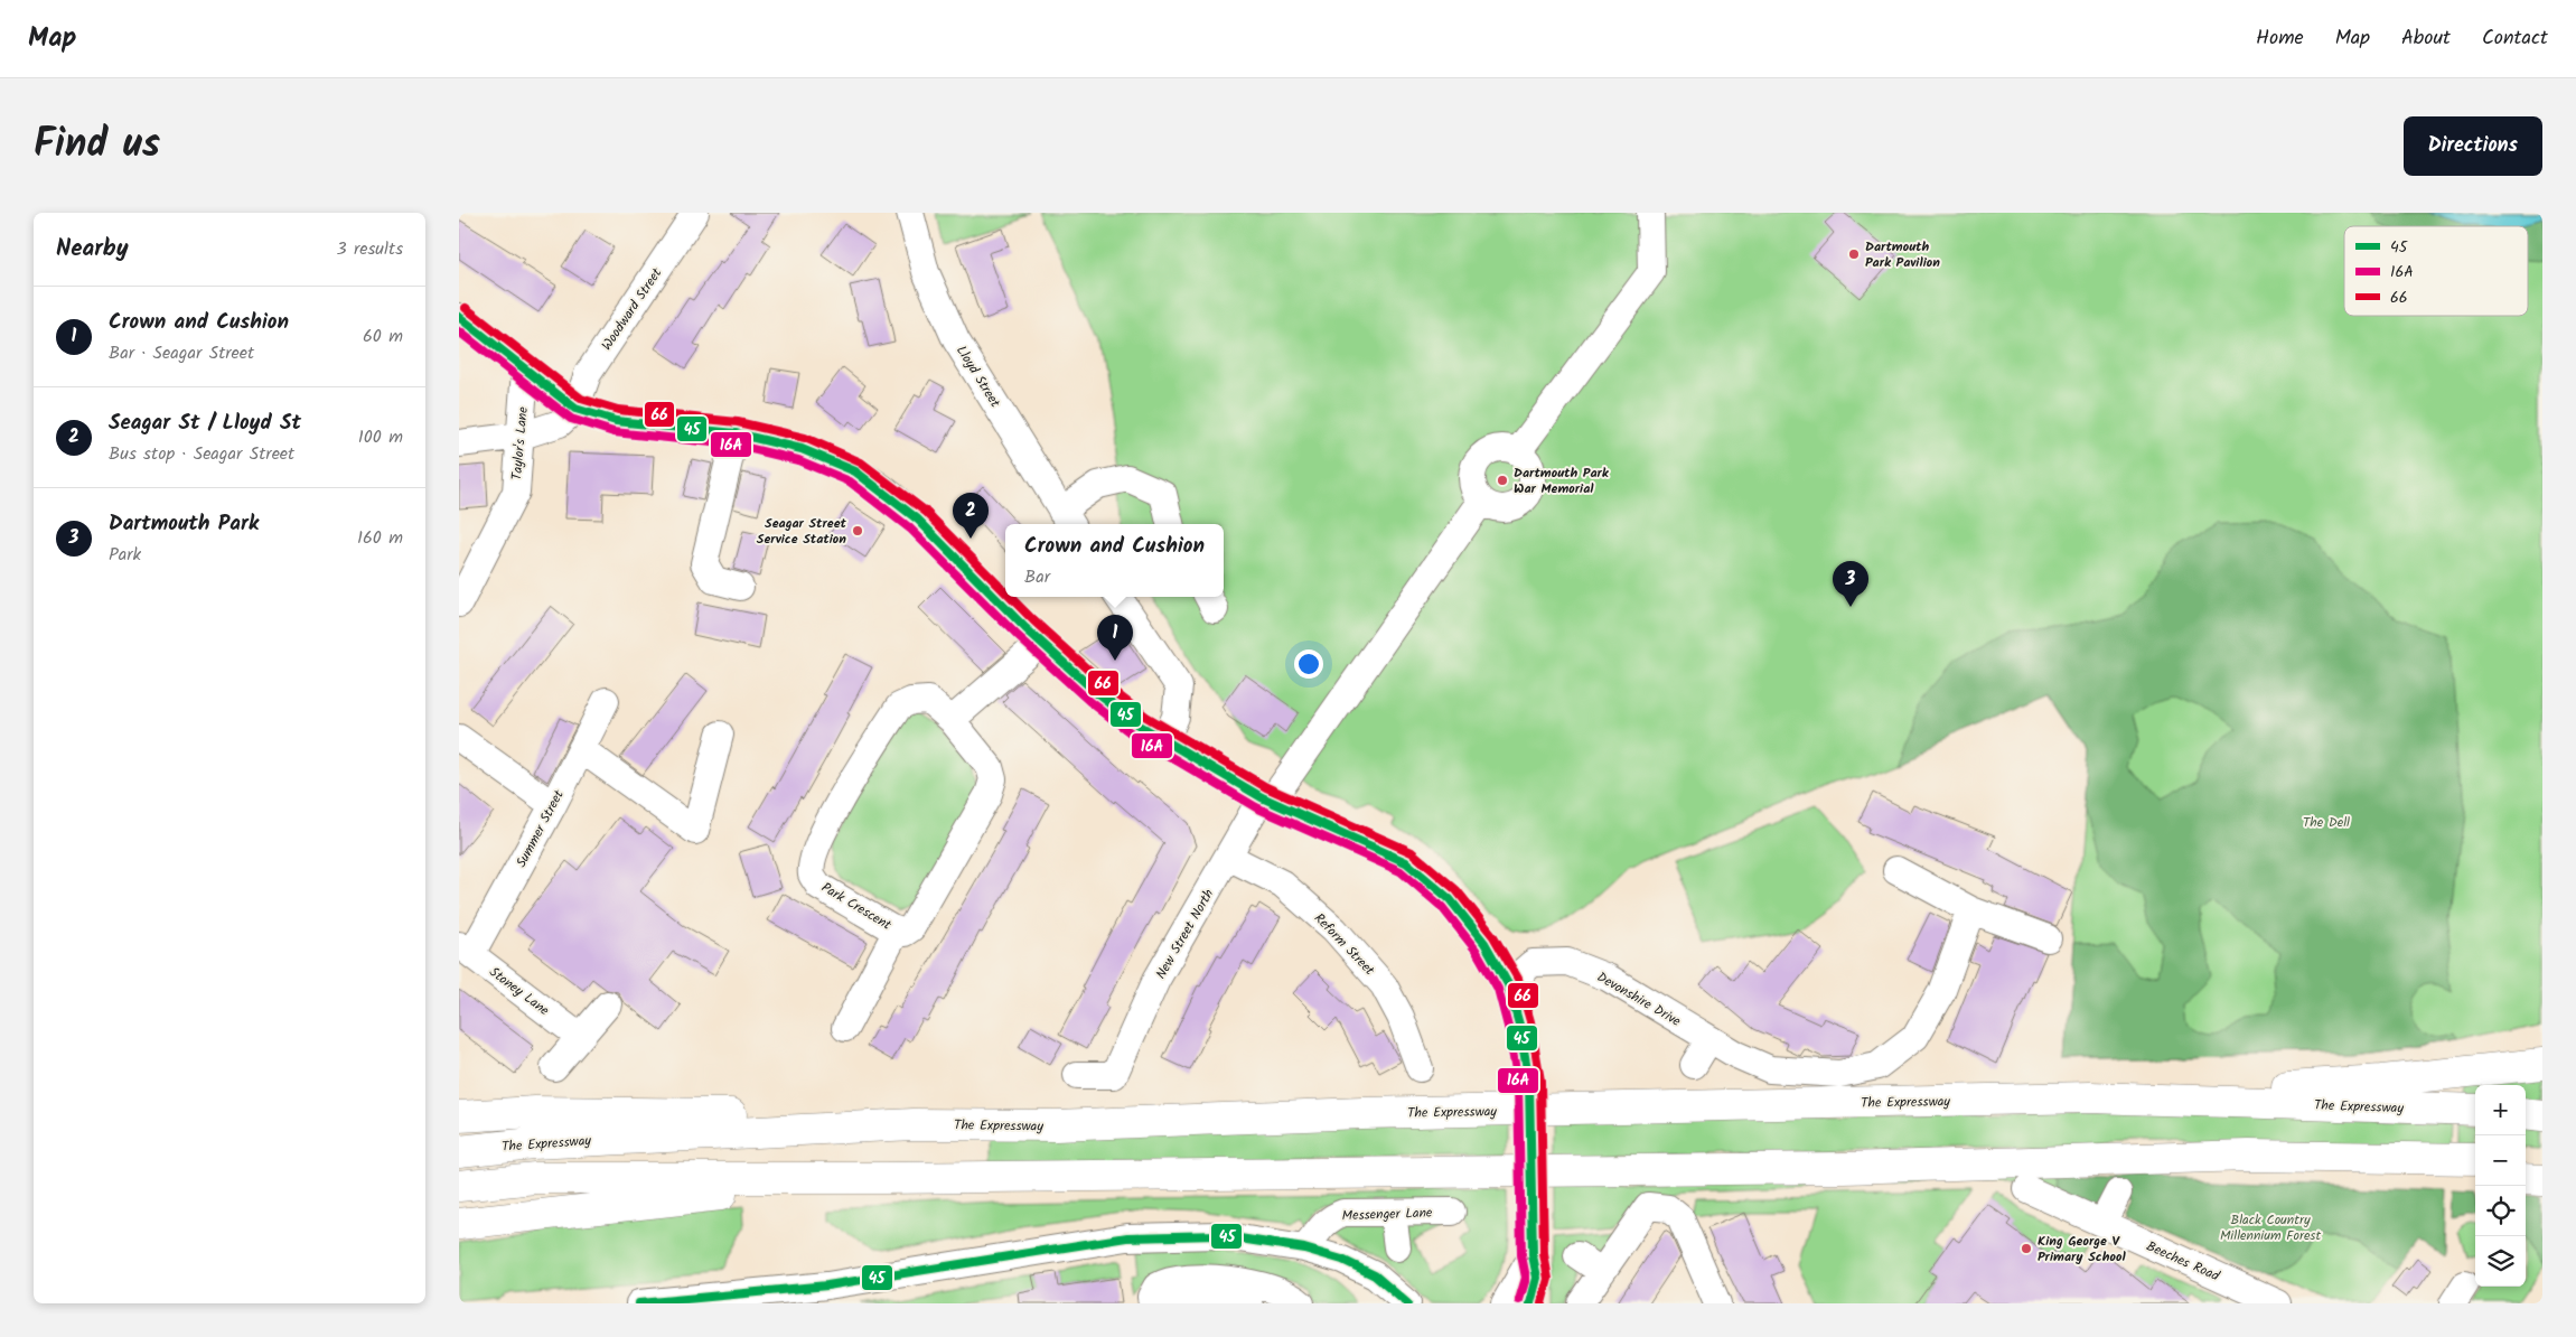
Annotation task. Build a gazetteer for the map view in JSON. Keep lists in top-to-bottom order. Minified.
{"streets":{"highway":["The Expressway"],"street":["Woodward Street","Lloyd Street","Taylor's Lane","Summer Street","Park Crescent","New Street North","Reform Street","Stoney Lane","Devonshire Drive","Messenger Lane","Beeches Road"]},"crossings":[["Summer Street","Stoney Lane"],["New Street North","Reform Street"]],"parks":["The Dell","Black Country Millennium Forest"],"places":["Dartmouth Park Pavilion","Dartmouth Park War Memorial","Seagar Street Service Station","King George V Primary School"],"lines":["transit line 66","transit line 45","transit line 16A"],"legend":["45","16A","66"],"page":{"header":"Map","nav":["Home","Map","About","Contact"],"title":"Find us","buttons":"Directions","heading":["Nearby","3 results"],"list":[{"mark":"1","name":"Crown and Cushion","note":"Bar · Seagar Street","value":"60 m"},{"mark":"2","name":"Seagar St / Lloyd St","note":"Bus stop · Seagar Street","value":"100 m"},{"mark":"3","name":"Dartmouth Park","note":"Park","value":"160 m"}],"pins":["2","3","1"],"popup":["Crown and Cushion","Bar"],"map_buttons":["+","−"]}}
